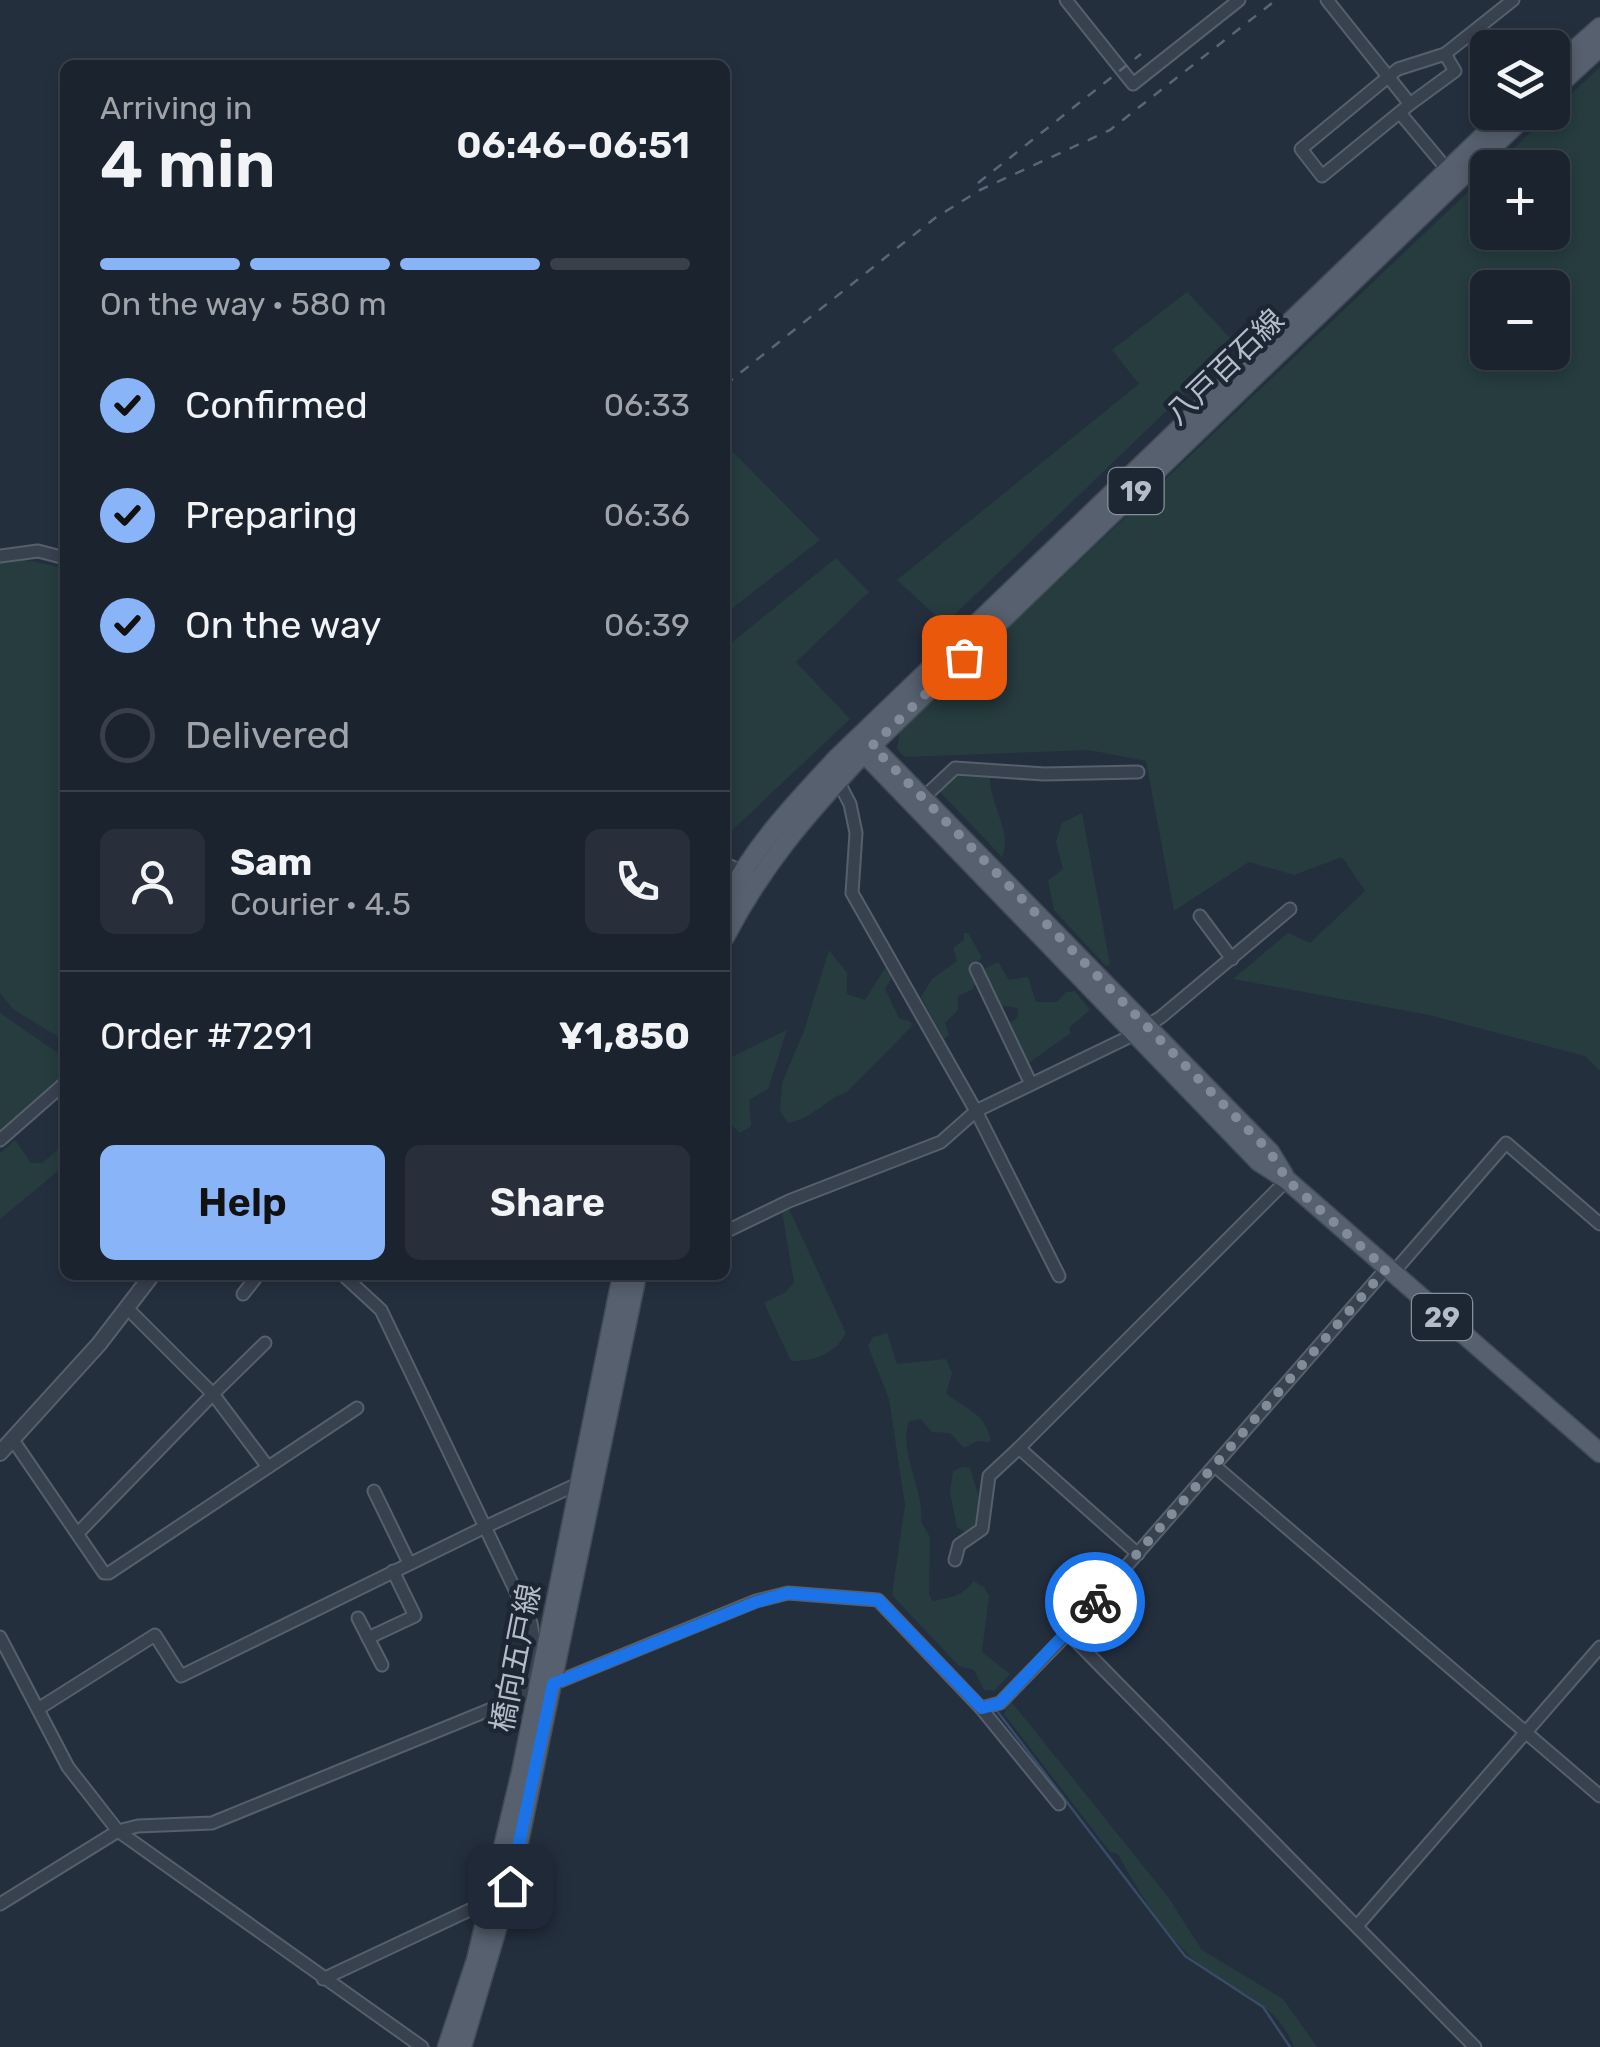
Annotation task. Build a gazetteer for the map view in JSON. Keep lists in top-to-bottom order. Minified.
{"streets":{"main road":["八戸百石線","19","29","橋向五戸線"]},"crossings":[["八戸百石線","29"]],"page":{"map_buttons":["+","−"],"heading":["4 min","Arriving in","06:46–06:51"],"panel":["Sam","Courier · 4.5","Order #7291","¥1,850"],"bar":"On the way · 580 m","list":[["Confirmed","06:33"],["Preparing","06:36"],["On the way","06:39"],"Delivered"],"buttons":["Help","Share"]}}
